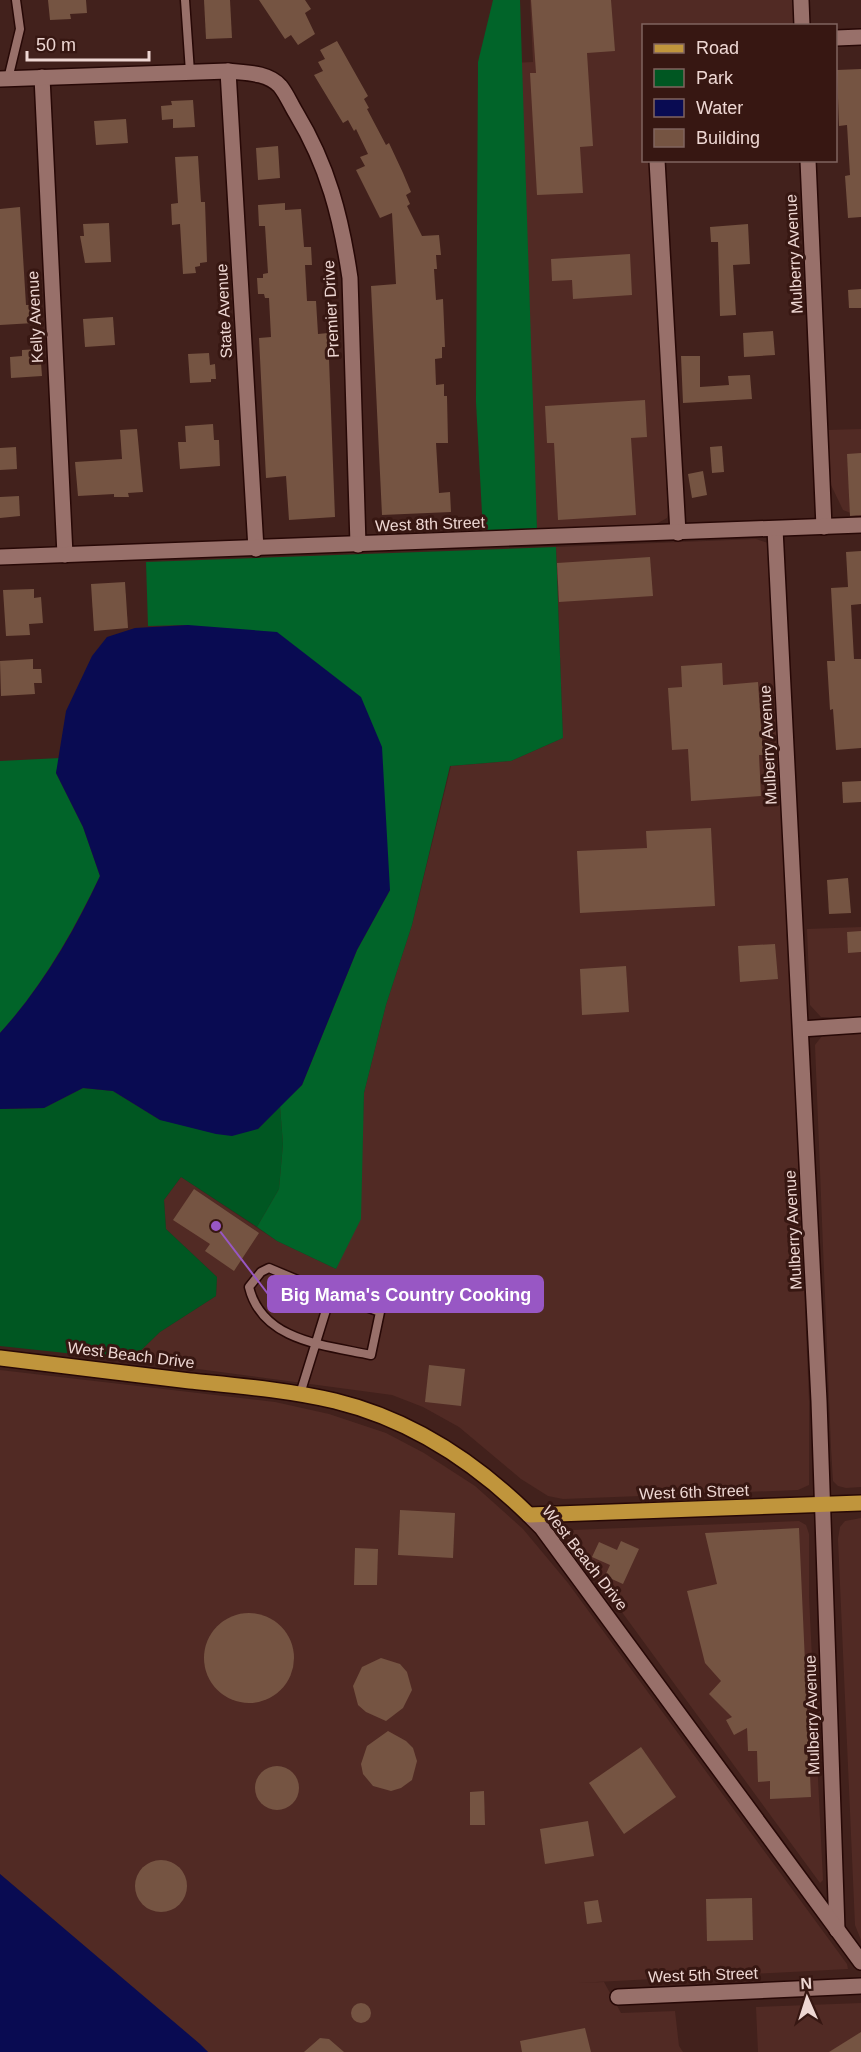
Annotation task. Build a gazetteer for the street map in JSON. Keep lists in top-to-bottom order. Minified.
{"streets":{"main road":["West Beach Drive","West 6th Street"],"street":["Mulberry Avenue","Premier Drive","State Avenue","Kelly Avenue","West 8th Street","West 5th Street"]},"crossings":[["Mulberry Avenue","West 8th Street"],["Mulberry Avenue","West Beach Drive"],["Mulberry Avenue","West 6th Street"],["Premier Drive","State Avenue"],["Premier Drive","West 8th Street"],["State Avenue","West 8th Street"],["Kelly Avenue","West 8th Street"],["West Beach Drive","West 6th Street"]],"places":["Big Mama's Country Cooking"],"legend":["Road","Park","Water","Building"],"scale_bar":"50 m","north":"top"}
